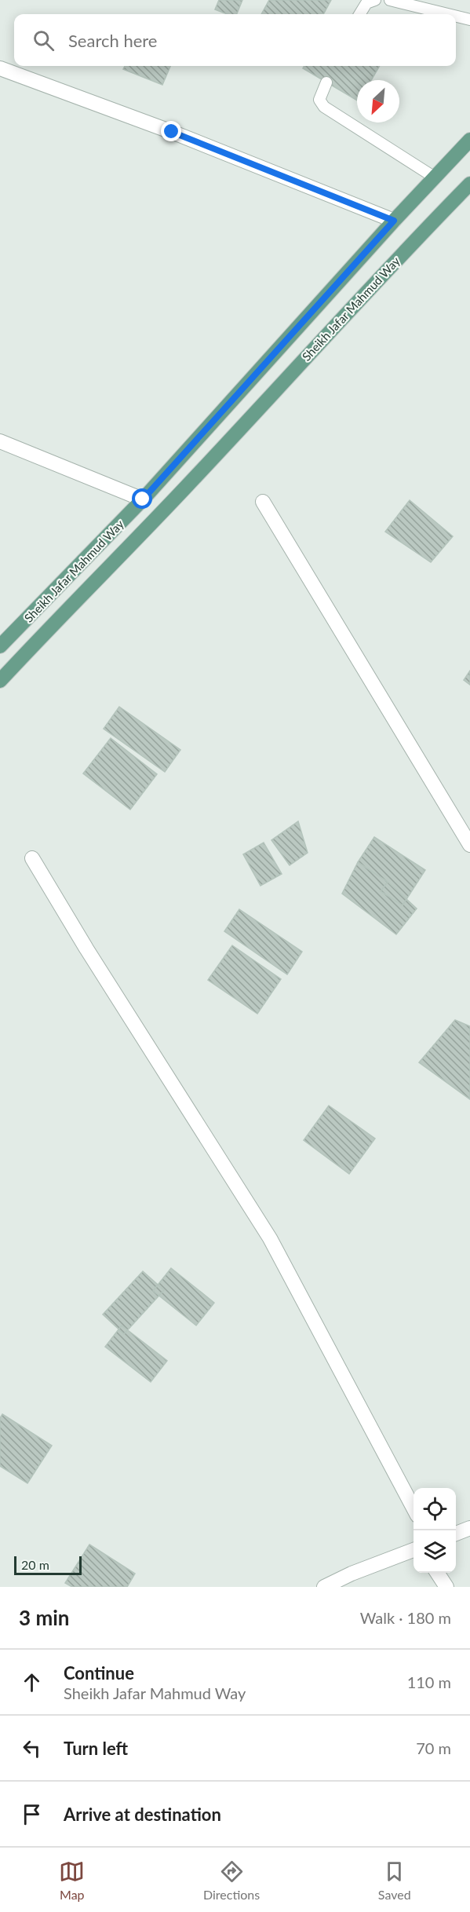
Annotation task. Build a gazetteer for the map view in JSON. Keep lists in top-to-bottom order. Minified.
{"streets":{"main road":["Sheikh Jafar Mahmud Way"]},"scale_bar":"20 m","north":"bottom left","page":{"search":"Search here","scale":"20 m","heading":["3 min","Walk · 180 m"],"list":[["Continue","Sheikh Jafar Mahmud Way","110 m"],["Turn left","70 m"],"Arrive at destination"],"nav":["Map","Directions","Saved"]}}
